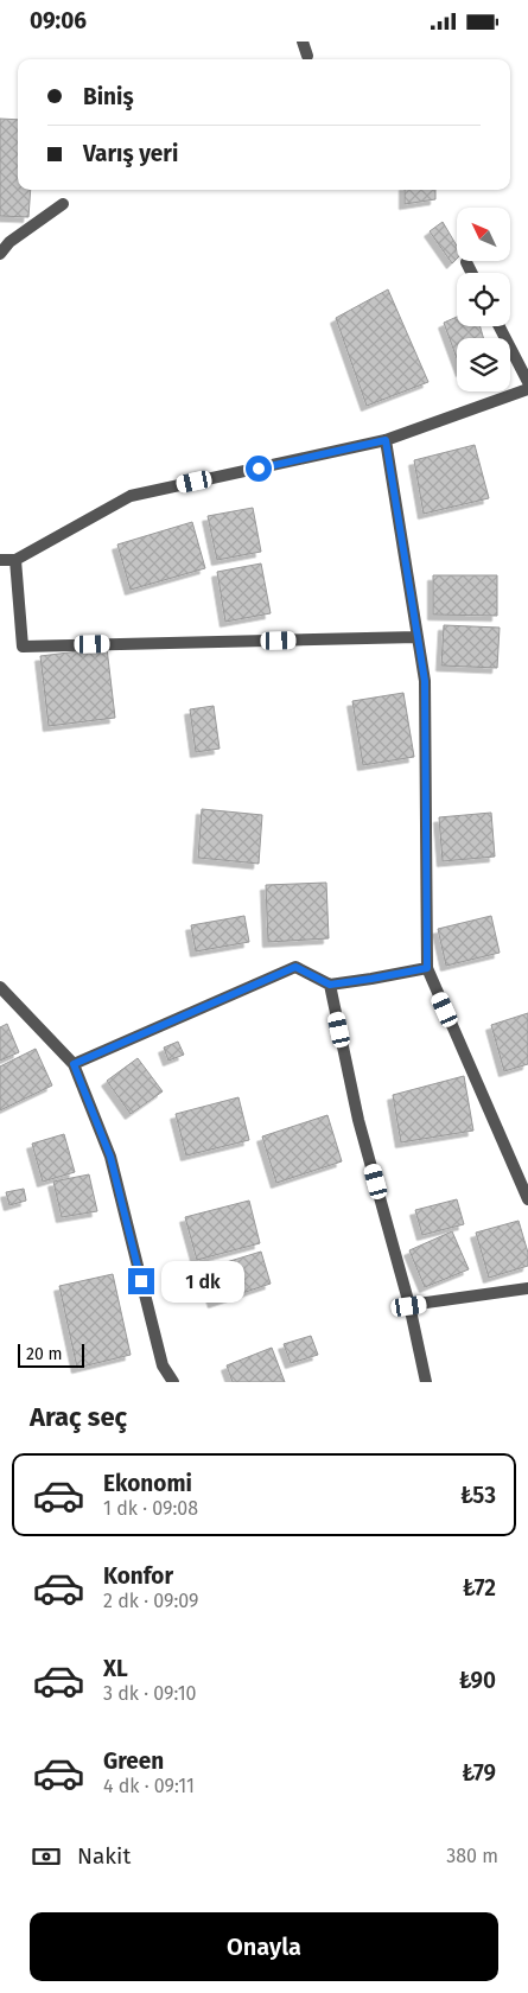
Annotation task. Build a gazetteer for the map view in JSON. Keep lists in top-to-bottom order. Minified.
{"scale_bar":"20 m","north":"top left","page":{"status":"09:06","banner":["Biniş","Varış yeri"],"bubble":"1 dk","scale":"20 m","heading":"Araç seç","list":[{"name":"Ekonomi","note":"1 dk · 09:08","value":"₺53"},{"name":"Konfor","note":"2 dk · 09:09","value":"₺72"},{"name":"XL","note":"3 dk · 09:10","value":"₺90"},{"name":"Green","note":"4 dk · 09:11","value":"₺79"}],"pay":["Nakit","380 m"],"buttons":"Onayla"}}
